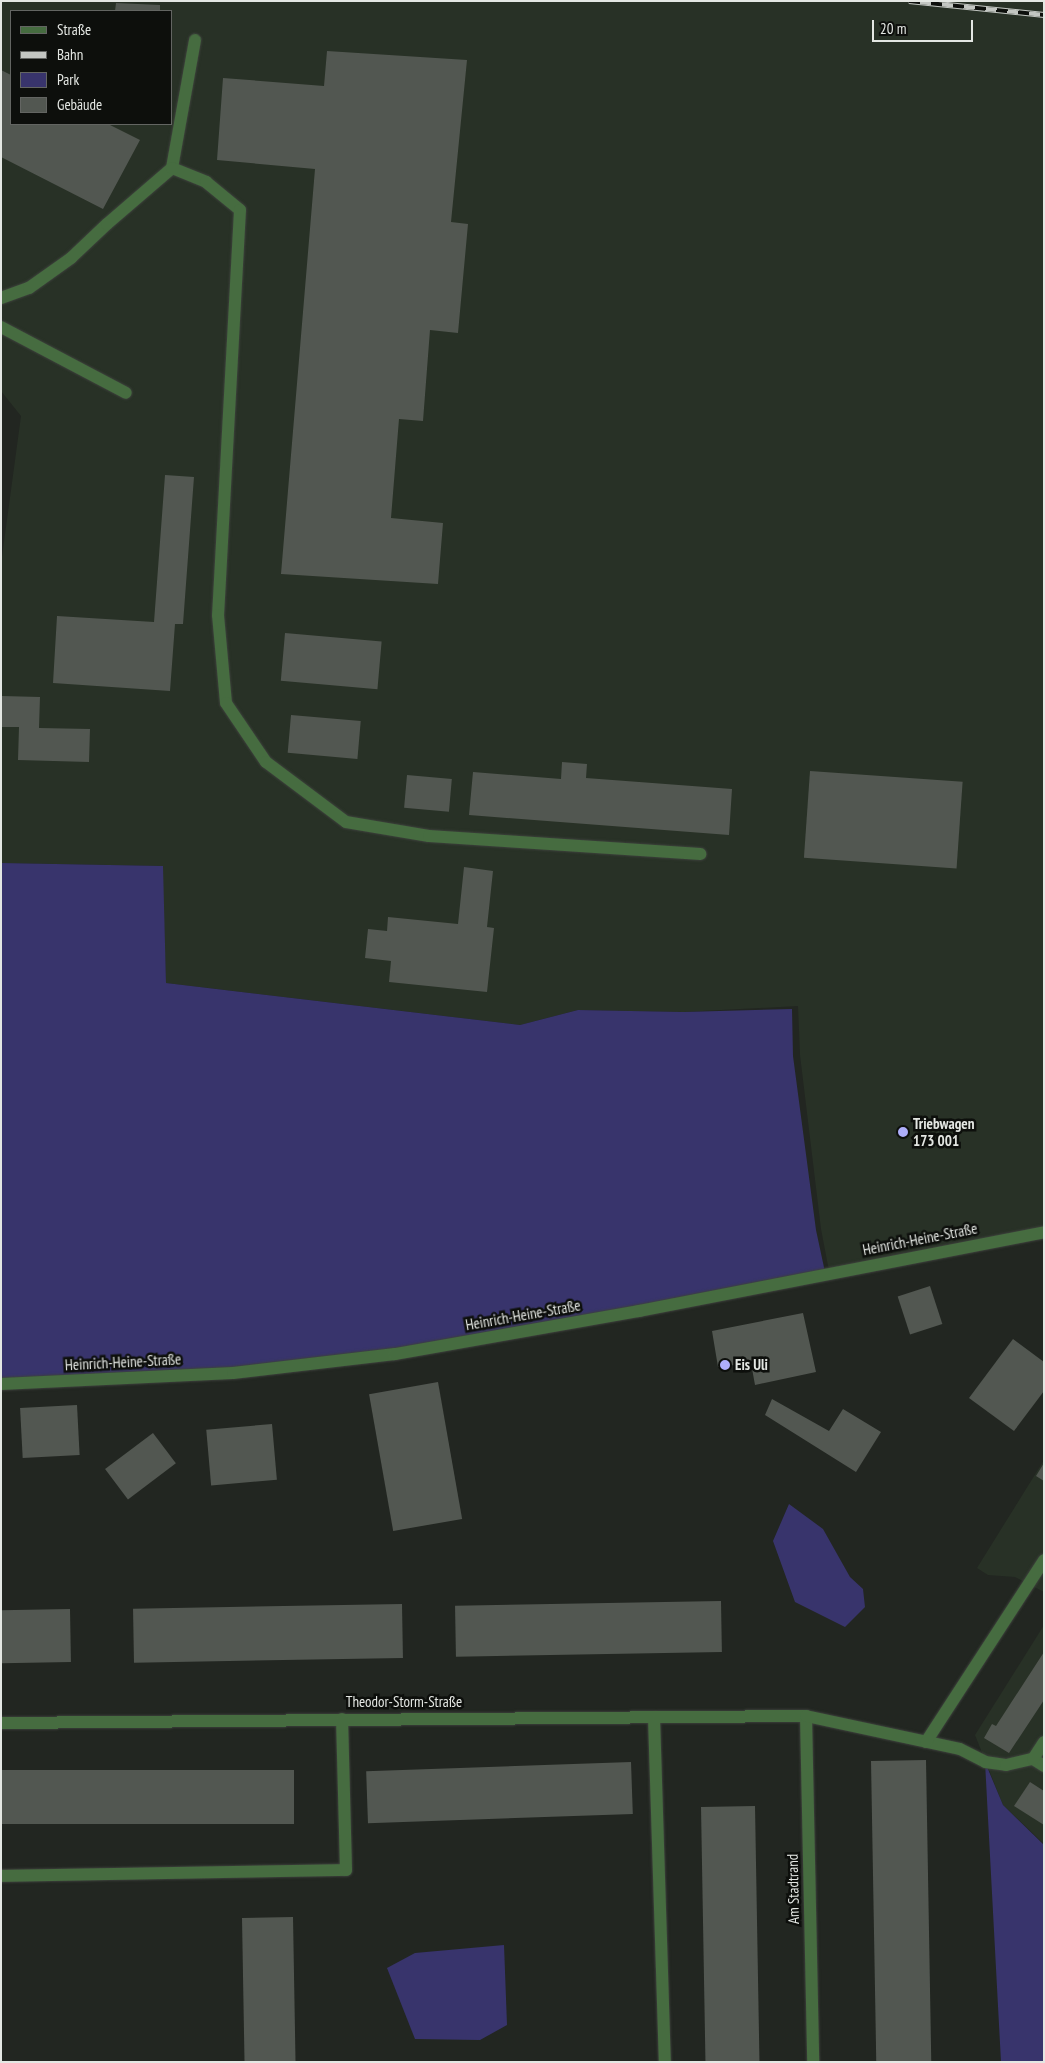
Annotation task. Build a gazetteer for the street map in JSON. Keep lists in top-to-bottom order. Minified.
{"streets":{"street":["Heinrich-Heine-Straße","Theodor-Storm-Straße","Am Stadtrand"]},"crossings":[["Theodor-Storm-Straße","Am Stadtrand"]],"places":["Triebwagen 173 001","Eis Uli"],"legend":["Straße","Bahn","Park","Gebäude"],"scale_bar":"20 m"}
